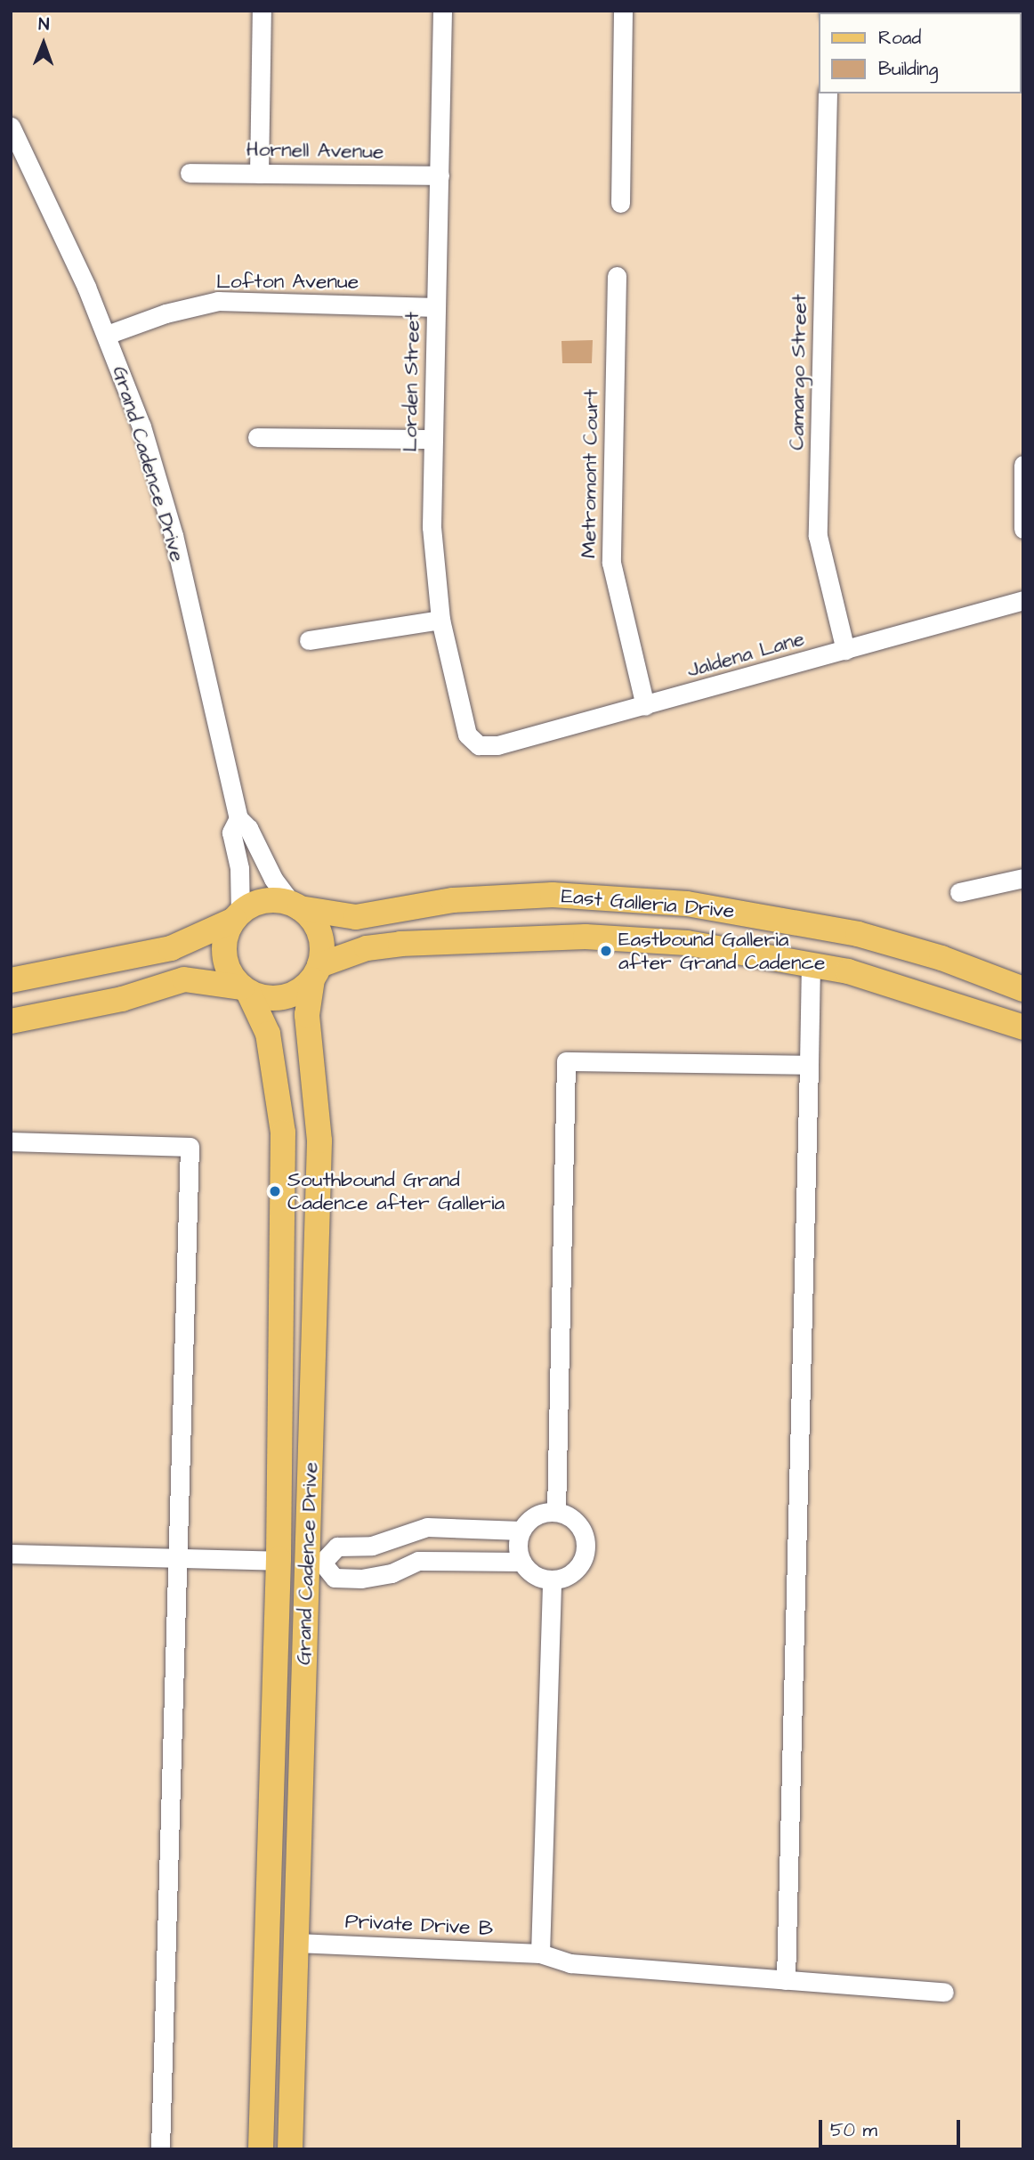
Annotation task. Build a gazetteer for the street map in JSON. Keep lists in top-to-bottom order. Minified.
{"streets":{"main road":["Grand Cadence Drive","East Galleria Drive"],"street":["Hornell Avenue","Lofton Avenue","Camargo Street","Lorden Street","Metromont Court","Jaldena Lane","Private Drive B"]},"crossings":[["Hornell Avenue","Lorden Street"],["Lofton Avenue","Lorden Street"],["Lofton Avenue","Grand Cadence Drive"],["Camargo Street","Jaldena Lane"],["Lorden Street","Jaldena Lane"],["Grand Cadence Drive","East Galleria Drive"],["Grand Cadence Drive","Private Drive B"],["Metromont Court","Jaldena Lane"]],"places":["Eastbound Galleria after Grand Cadence","Southbound Grand Cadence after Galleria"],"legend":["Road","Building"],"scale_bar":"50 m","north":"top"}
